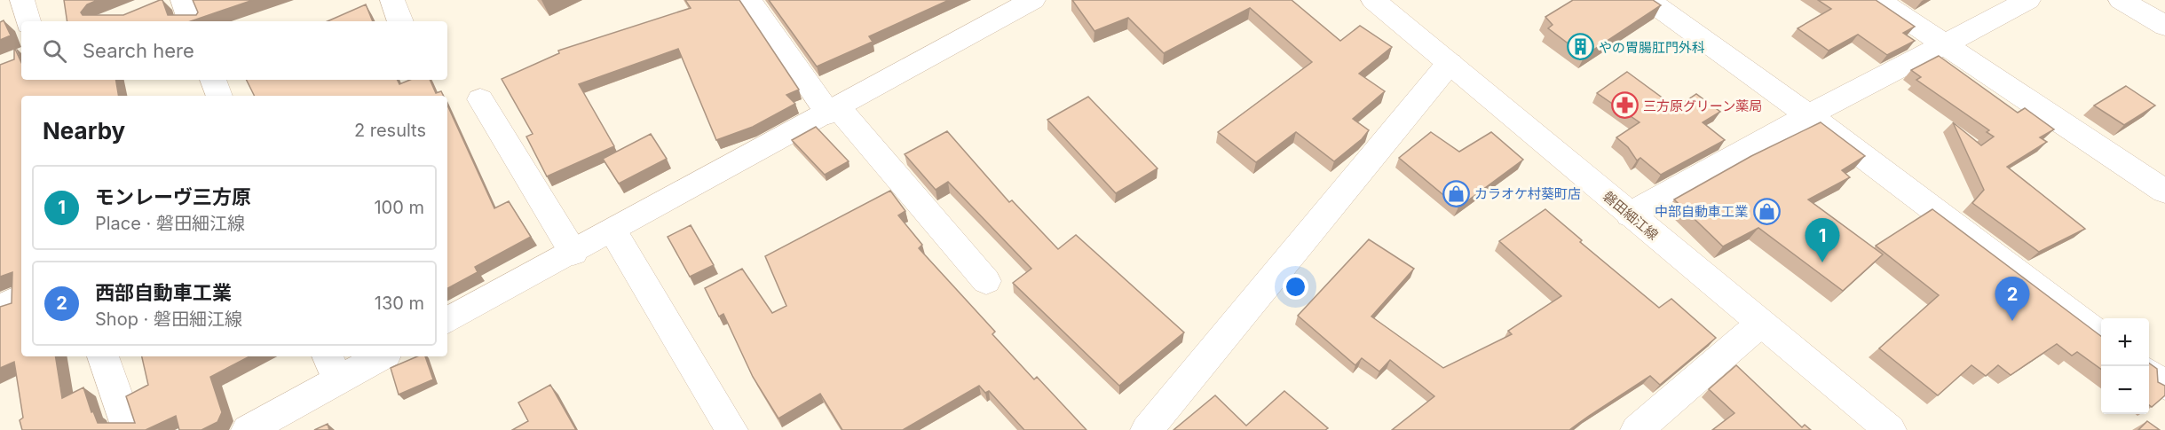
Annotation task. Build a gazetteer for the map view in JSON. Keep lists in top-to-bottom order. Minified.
{"streets":{"street":["磐田細江線"]},"places":{"building":["やの胃腸肛門外科"],"pharmacy":["三方原グリーン薬局"],"shop":["カラオケ村葵町店","中部自動車工業"]},"page":{"search":"Search here","heading":["Nearby","2 results"],"list":[{"mark":"1","name":"モンレーヴ三方原","note":"Place · 磐田細江線","value":"100 m"},{"mark":"2","name":"西部自動車工業","note":"Shop · 磐田細江線","value":"130 m"}],"pins":["1","2"],"map_buttons":["+","−"]}}
